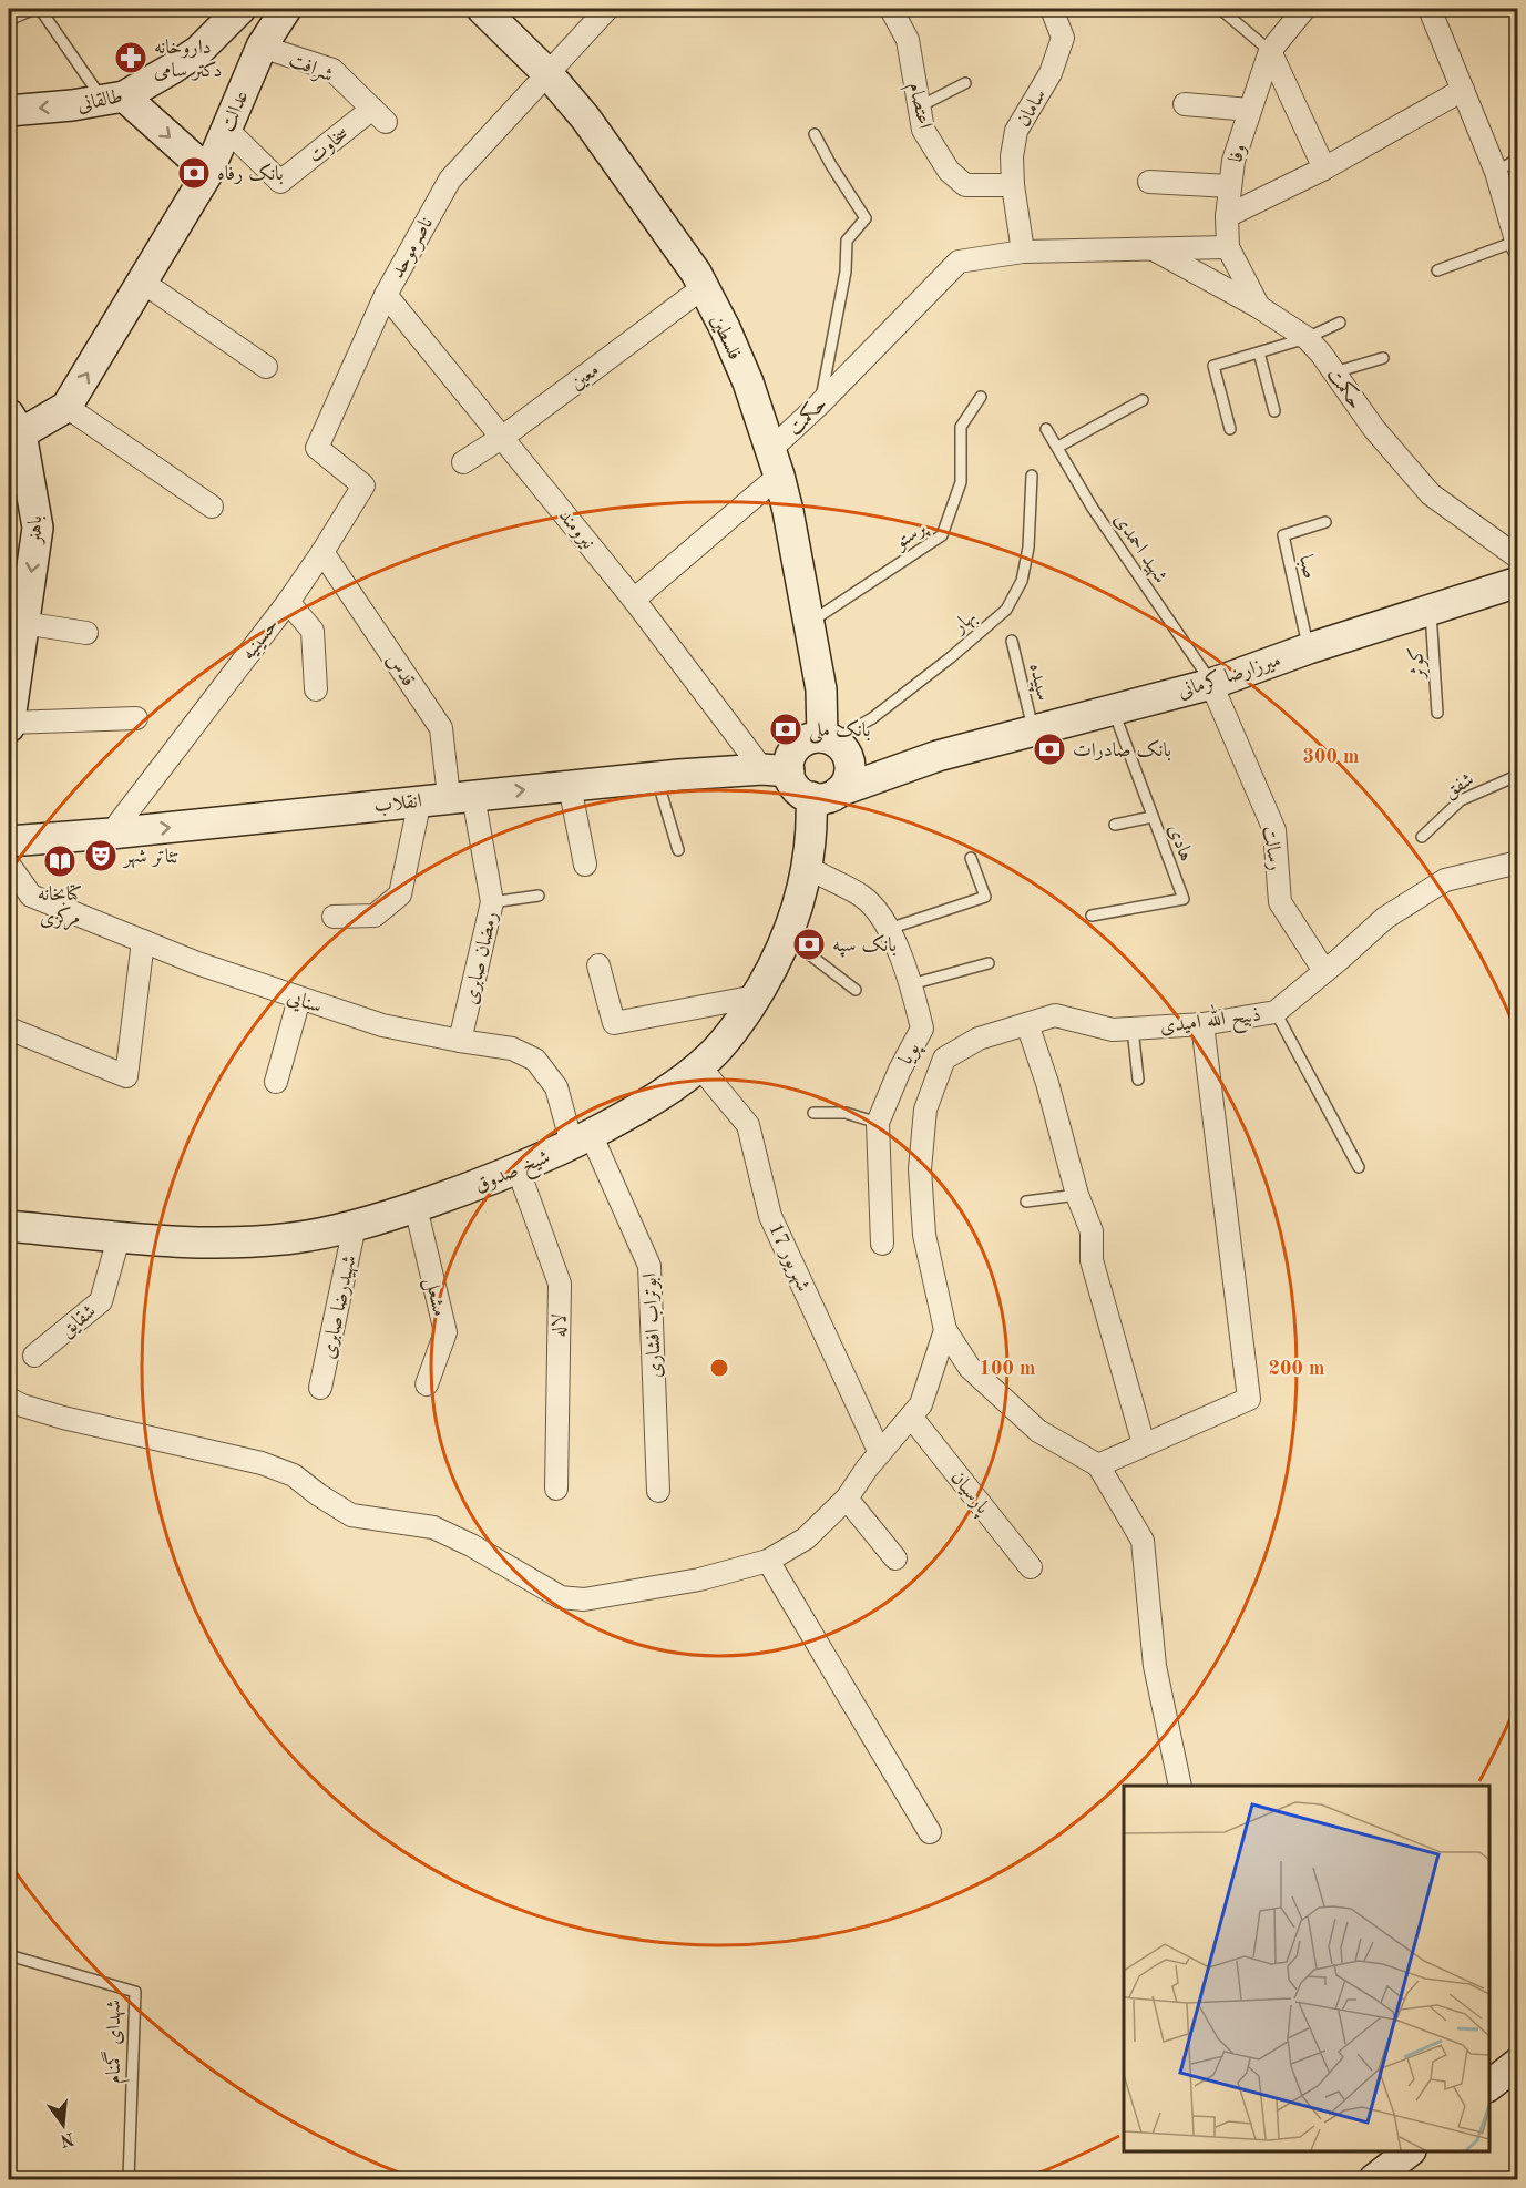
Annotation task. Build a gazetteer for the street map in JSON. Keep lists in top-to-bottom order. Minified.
{"streets":{"main road":["طالقانی","عدالت","فلسطین","باهنر","میرزارضا کرمانی","انقلاب","شیخ صدوق"],"street":["شرافت","اعتصام","سامان","سخاوت","وفا","ناصرموحد","معین","حکمت","نیرومند","حسینیه","قدس","رسالت","رمضان صابری","سنایی","ذبیح الله امیدی","پویا","17 شهریور","مشعل","شهیدرضا صابری","شقایق","لاله","ابوتراب افشاری","پارسیان"],"lane":["پرستو","شهید احمدی","صبا","بهار","کوثر","سپیده","شفق","هادی","شهدای گمنام"]},"crossings":[["شرافت","عدالت"],["شرافت","سخاوت"],["اعتصام","سامان"],["سامان","حکمت"],["عدالت","سخاوت"],["عدالت","باهنر"],["وفا","حکمت"],["ناصرموحد","فلسطین"],["ناصرموحد","نیرومند"],["ناصرموحد","حسینیه"],["فلسطین","معین"],["فلسطین","حکمت"],["فلسطین","پرستو"],["فلسطین","بهار"],["فلسطین","شیخ صدوق"],["معین","نیرومند"],["حکمت","نیرومند"],["نیرومند","انقلاب"],["شهید احمدی","میرزارضا کرمانی"],["شهید احمدی","رسالت"],["صبا","میرزارضا کرمانی"],["حسینیه","قدس"],["حسینیه","انقلاب"],["کوثر","میرزارضا کرمانی"],["قدس","انقلاب"],["قدس","رمضان صابری"],["میرزارضا کرمانی","سپیده"],["میرزارضا کرمانی","هادی"],["میرزارضا کرمانی","رسالت"],["انقلاب","رمضان صابری"],["رسالت","ذبیح الله امیدی"],["رمضان صابری","سنایی"],["سنایی","شیخ صدوق"],["سنایی","ابوتراب افشاری"],["پویا","شیخ صدوق"],["شیخ صدوق","17 شهریور"],["شیخ صدوق","مشعل"],["شیخ صدوق","شهیدرضا صابری"],["شیخ صدوق","شقایق"],["شیخ صدوق","لاله"],["شیخ صدوق","ابوتراب افشاری"]],"one_way":["طالقانی","باهنر","انقلاب"],"places":{"pharmacy":["داروخانه دکتر سامی"],"bank":["بانک رفاه","بانک ملی","بانک صادرات","بانک سپه"],"theatre":["تئاتر شهر"],"library":["کتابخانه مرکزی"]},"north":"bottom","rings":["300 m","100 m","200 m"]}
